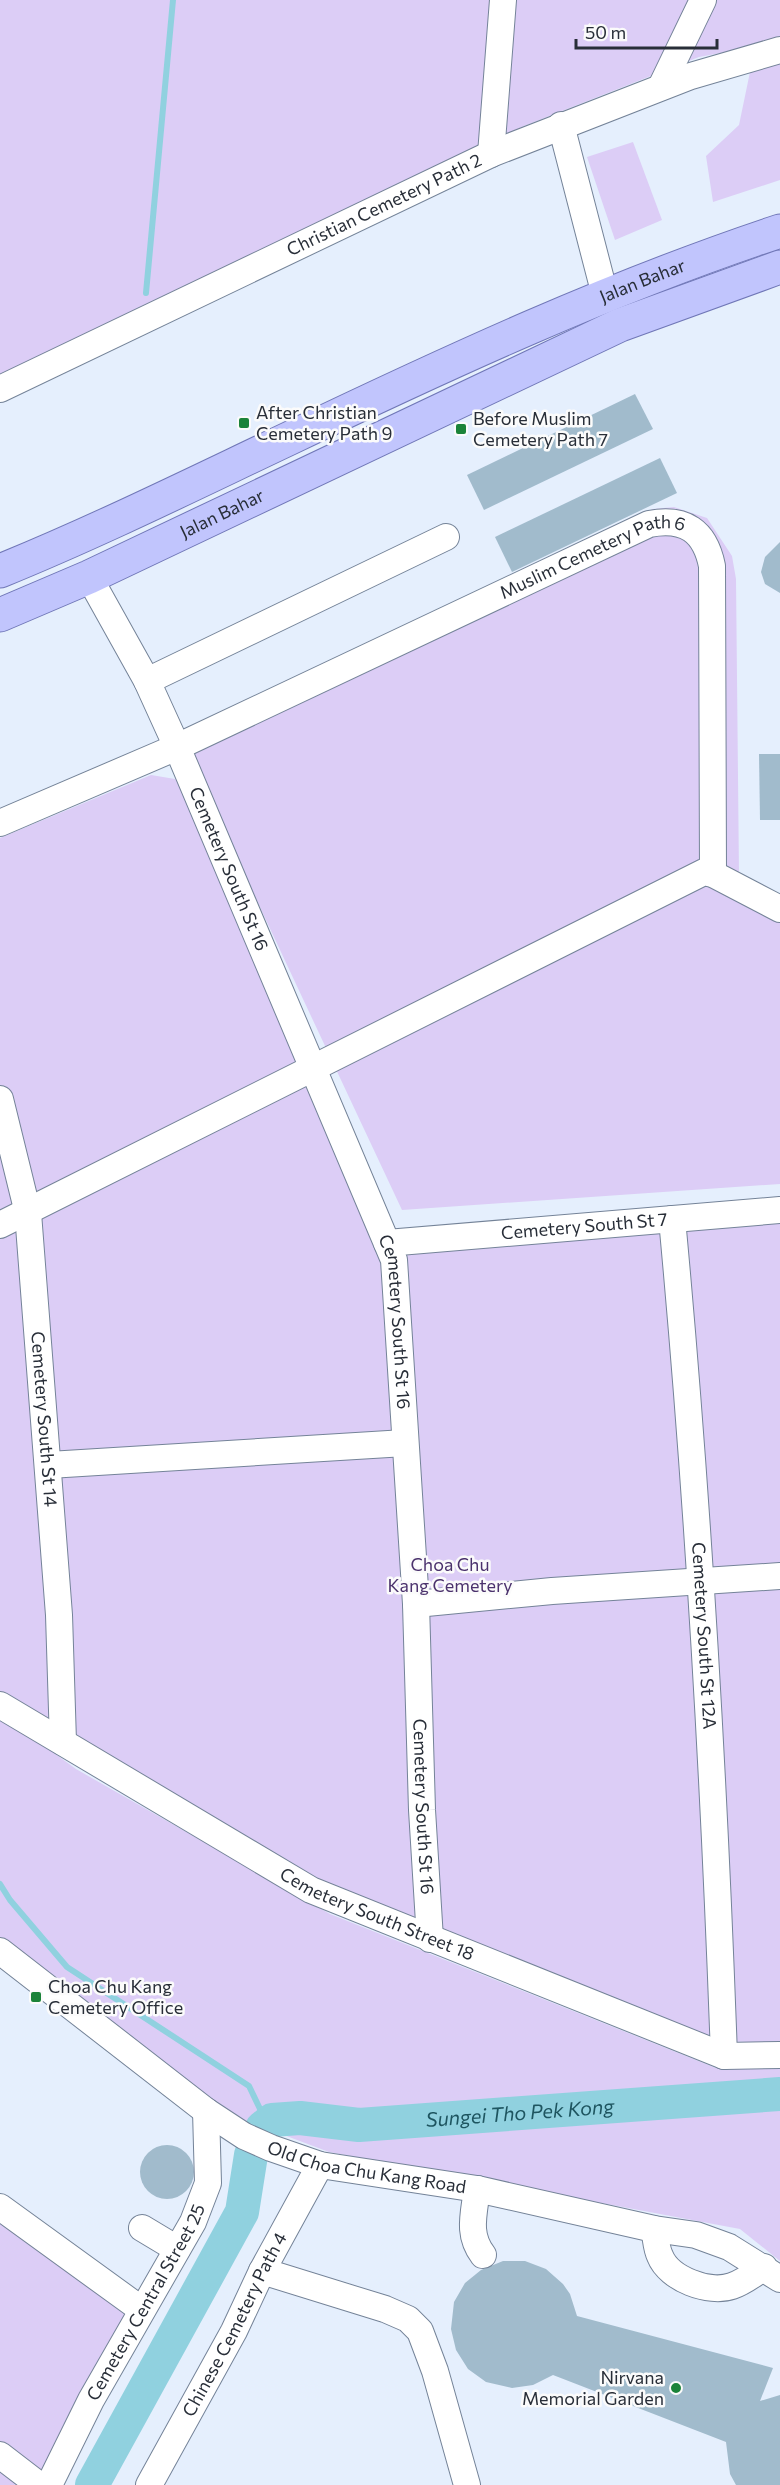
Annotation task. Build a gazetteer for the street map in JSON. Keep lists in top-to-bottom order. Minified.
{"streets":{"main road":["Jalan Bahar"],"street":["Christian Cemetery Path 2","Muslim Cemetery Path 6","Cemetery South St 16","Cemetery South St 7","Cemetery South St 14","Cemetery South St 12A","Cemetery South Street 18","Old Choa Chu Kang Road","Cemetery Central Street 25","Chinese Cemetery Path 4"]},"crossings":[["Jalan Bahar","Cemetery South St 16"],["Muslim Cemetery Path 6","Cemetery South St 16"],["Cemetery South St 16","Cemetery South St 7"],["Cemetery South St 16","Cemetery South Street 18"],["Cemetery South St 7","Cemetery South St 12A"],["Cemetery South St 14","Cemetery South Street 18"],["Cemetery South St 12A","Cemetery South Street 18"],["Old Choa Chu Kang Road","Cemetery Central Street 25"],["Old Choa Chu Kang Road","Chinese Cemetery Path 4"]],"water":["Sungei Tho Pek Kong"],"parks":["Choa Chu Kang Cemetery"],"places":{"transit":["After Christian Cemetery Path 9","Before Muslim Cemetery Path 7","Choa Chu Kang Cemetery Office"],"other":["Nirvana Memorial Garden"]},"scale_bar":"50 m"}
